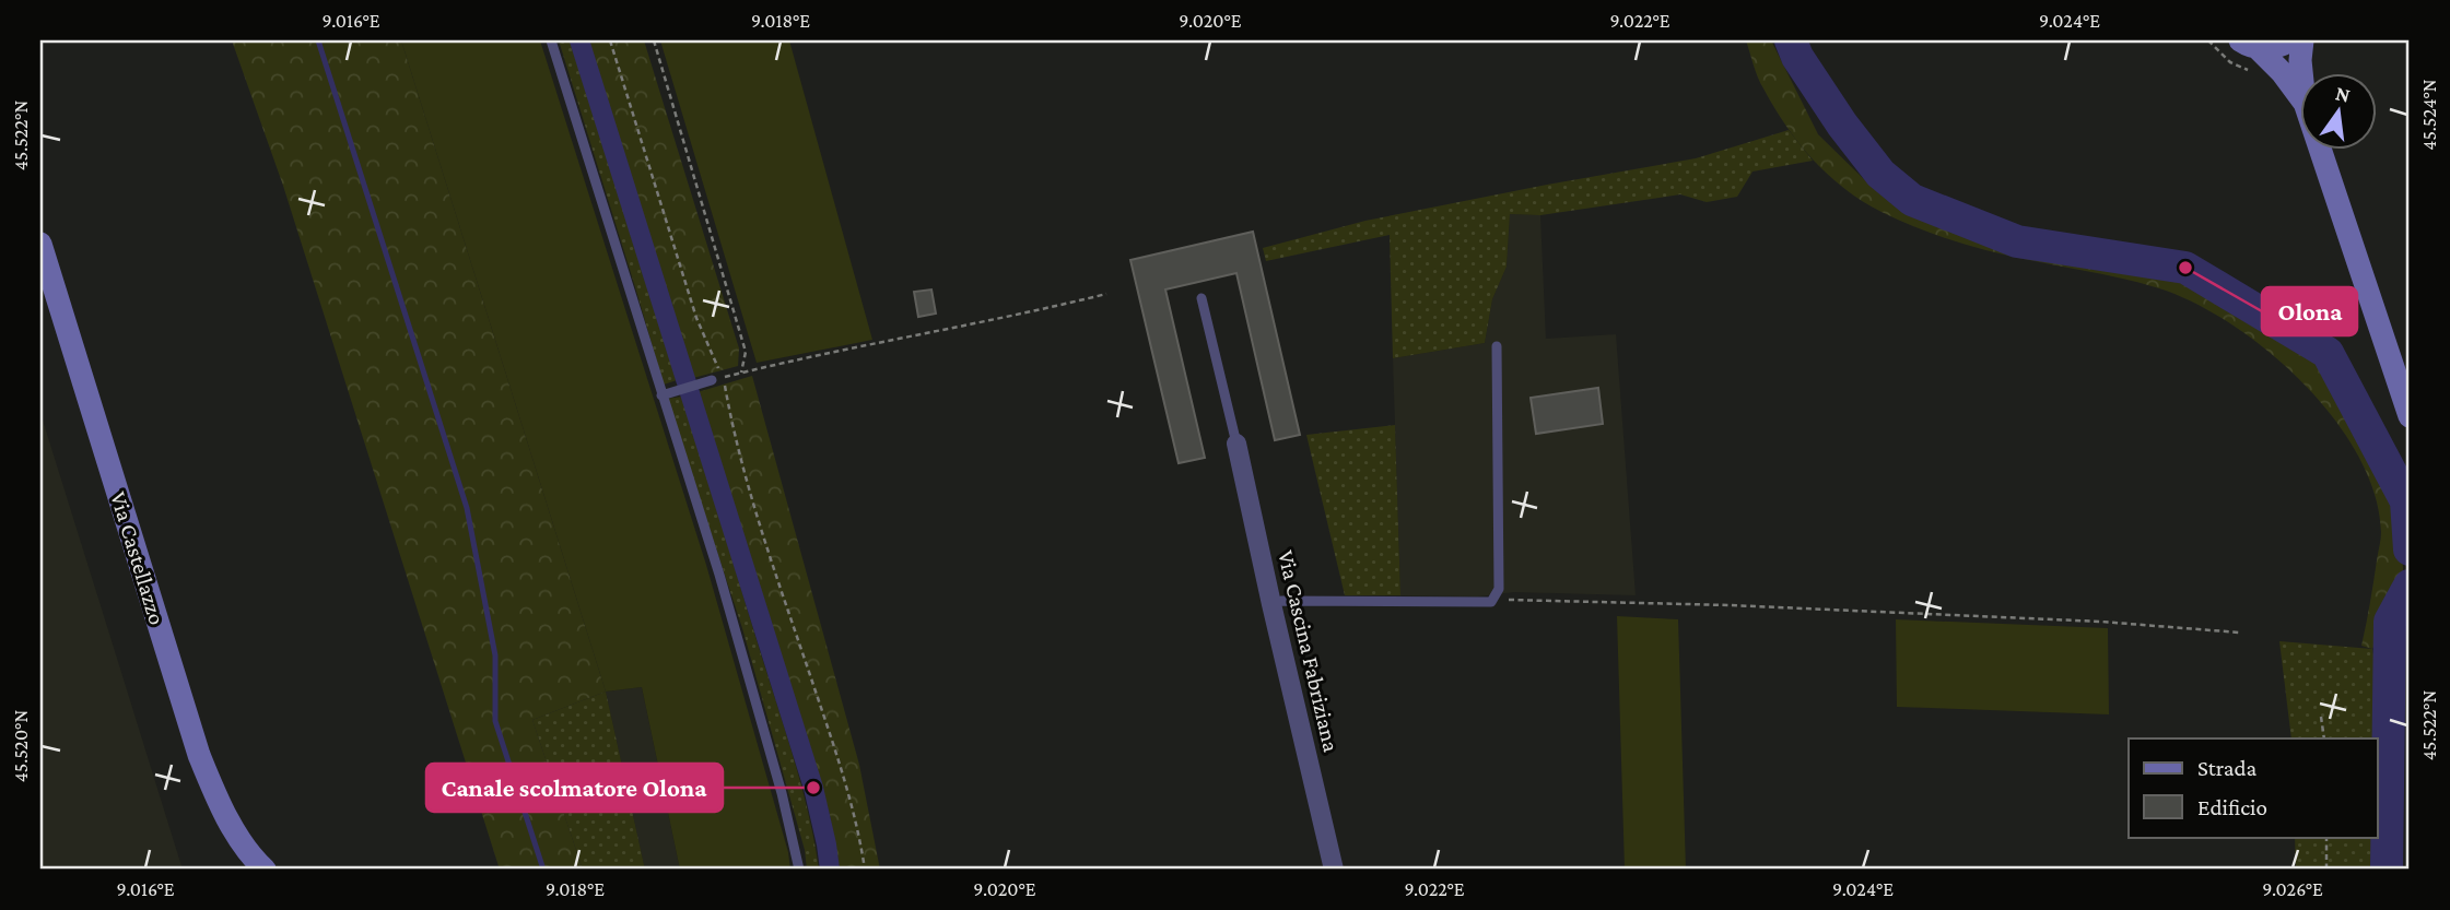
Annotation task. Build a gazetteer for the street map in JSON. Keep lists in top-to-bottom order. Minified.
{"streets":{"street":["Via Castellazzo","Via Cascina Fabriziana"]},"places":["Olona","Canale scolmatore Olona"],"legend":["Strada","Edificio"],"north":"top","coordinates":["9.016°E","9.018°E","9.020°E","9.022°E","9.024°E","45.524°N","45.522°N","45.520°N","9.026°E"]}
